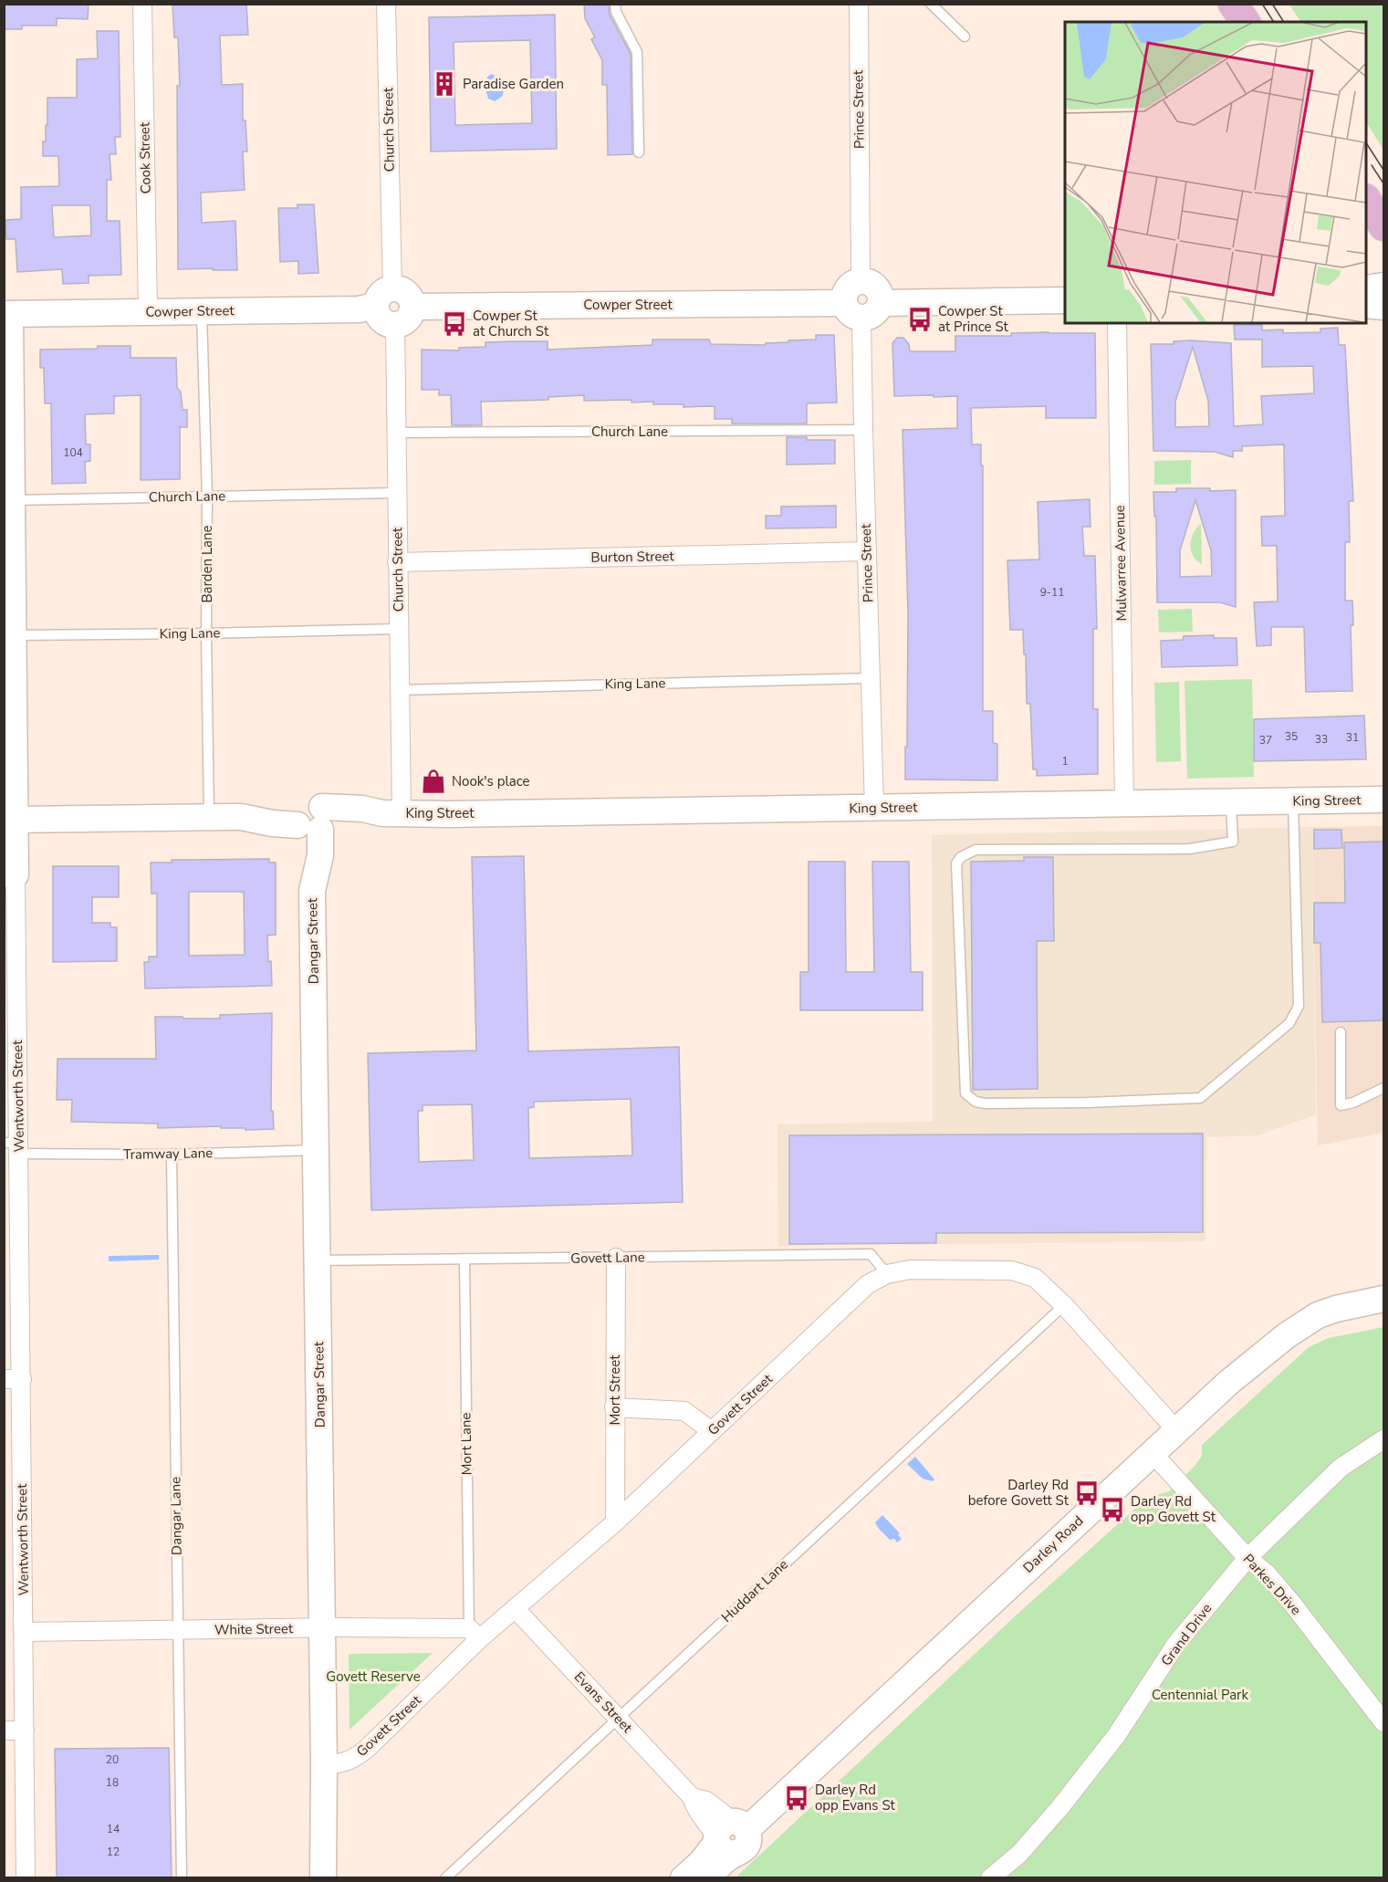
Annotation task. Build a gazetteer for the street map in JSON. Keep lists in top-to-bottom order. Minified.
{"streets":{"street":["Prince Street","Church Street","Cook Street","Cowper Street","Burton Street","Mulwarree Avenue","King Street","Dangar Street","Wentworth Street","Mort Street","Govett Street","Darley Road","Parkes Drive","White Street","Grand Drive","Evans Street"],"lane":["Church Lane","Barden Lane","King Lane","Tramway Lane","Govett Lane","Mort Lane","Dangar Lane","Huddart Lane"]},"crossings":[["Prince Street","Cowper Street"],["Prince Street","Church Lane"],["Prince Street","Burton Street"],["Prince Street","King Lane"],["Prince Street","King Street"],["Church Street","Cowper Street"],["Church Street","Church Lane"],["Church Street","Burton Street"],["Church Street","King Lane"],["Church Street","King Street"],["Cook Street","Cowper Street"],["Cowper Street","Barden Lane"],["Cowper Street","Wentworth Street"],["Church Lane","Barden Lane"],["Church Lane","Wentworth Street"],["Mulwarree Avenue","King Street"],["Barden Lane","King Lane"],["Barden Lane","King Street"],["King Lane","Wentworth Street"],["King Street","Dangar Street"],["King Street","Wentworth Street"],["Dangar Street","Tramway Lane"],["Dangar Street","Govett Lane"],["Dangar Street","Govett Street"],["Dangar Street","White Street"],["Wentworth Street","Tramway Lane"],["Wentworth Street","White Street"],["Tramway Lane","Dangar Lane"],["Govett Lane","Mort Street"],["Govett Lane","Govett Street"],["Govett Lane","Mort Lane"],["Mort Street","Govett Street"],["Govett Street","Mort Lane"],["Govett Street","Darley Road"],["Govett Street","Huddart Lane"],["Govett Street","White Street"],["Govett Street","Evans Street"],["Mort Lane","White Street"],["Dangar Lane","White Street"],["Darley Road","Parkes Drive"],["Darley Road","Evans Street"],["Parkes Drive","Grand Drive"],["Huddart Lane","Evans Street"]],"parks":["Govett Reserve","Centennial Park"],"places":{"building":["Paradise Garden"],"bus stop":["Cowper St at Prince St","Cowper St at Church St","Darley Rd before Govett St","Darley Rd opp Govett St","Darley Rd opp Evans St"],"shop":["Nook's place"]},"house_numbers":["104","9-11","35","31","33","37","1","20","18","14","12"]}
